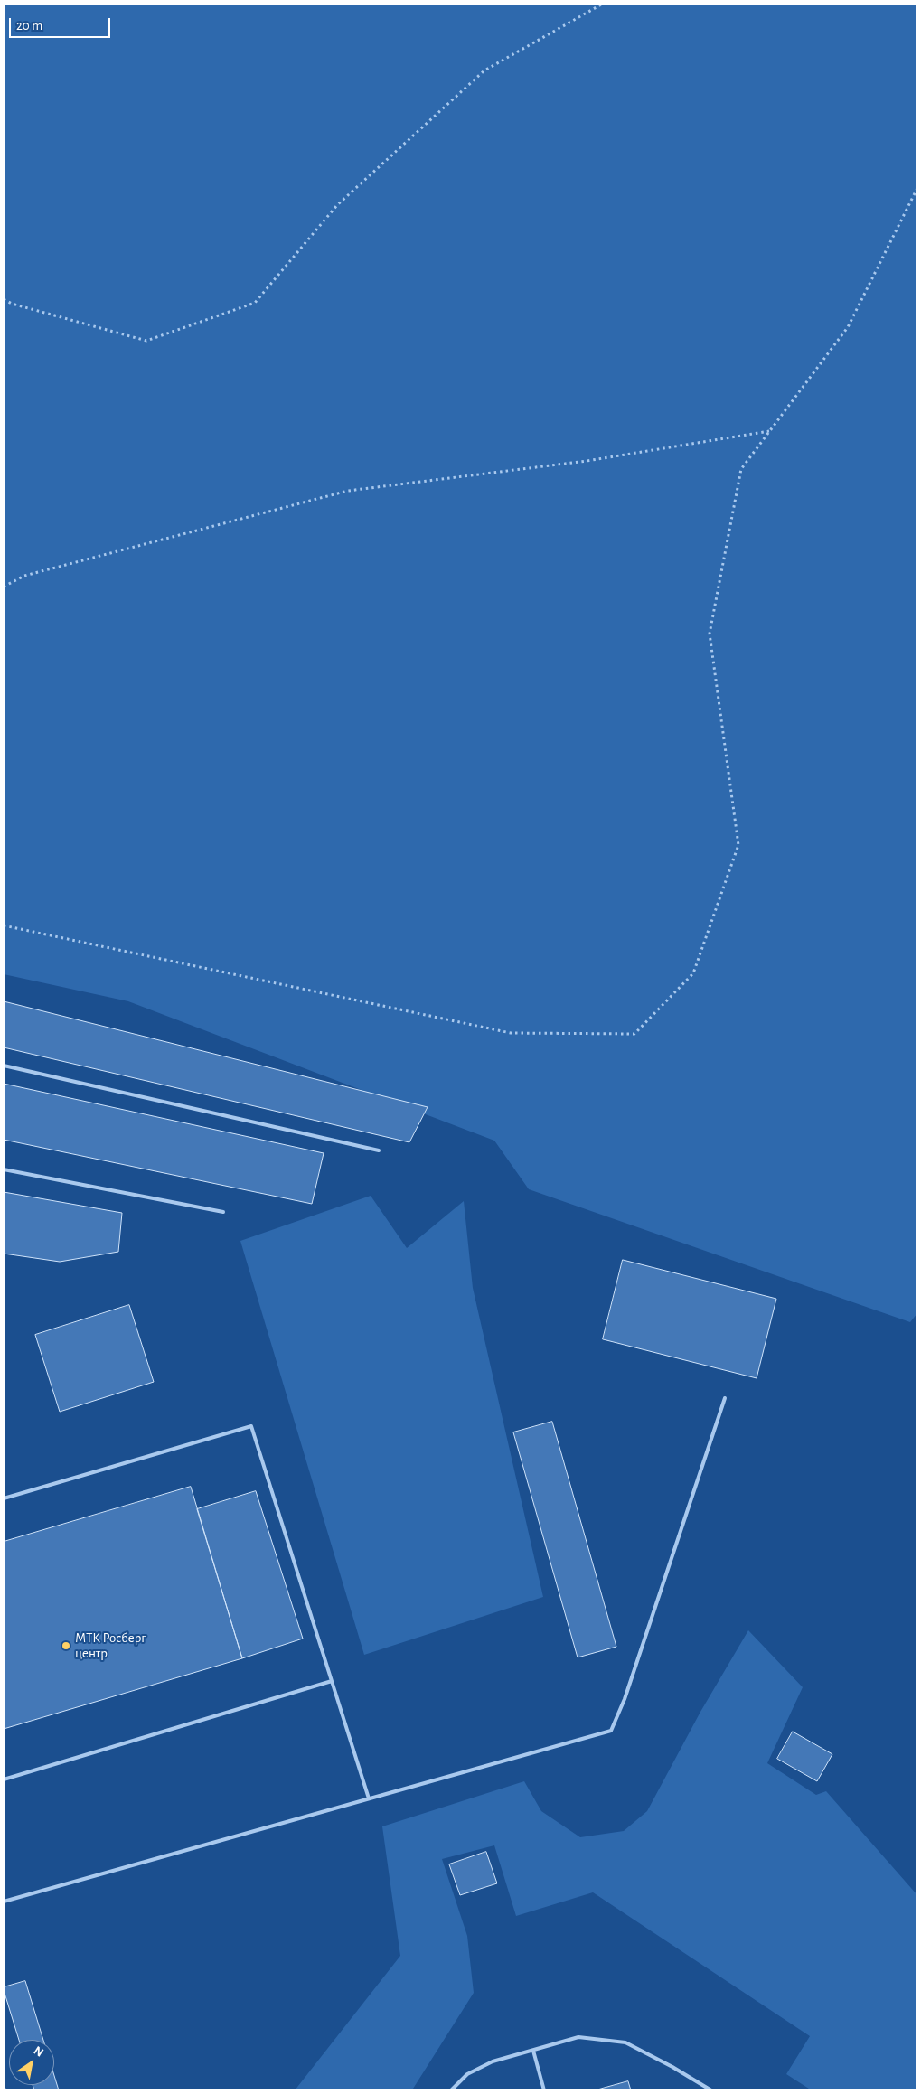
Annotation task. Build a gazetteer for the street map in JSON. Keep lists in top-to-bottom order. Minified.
{"places":["МТК Росберг центр"],"scale_bar":"20 m","north":"top right"}
